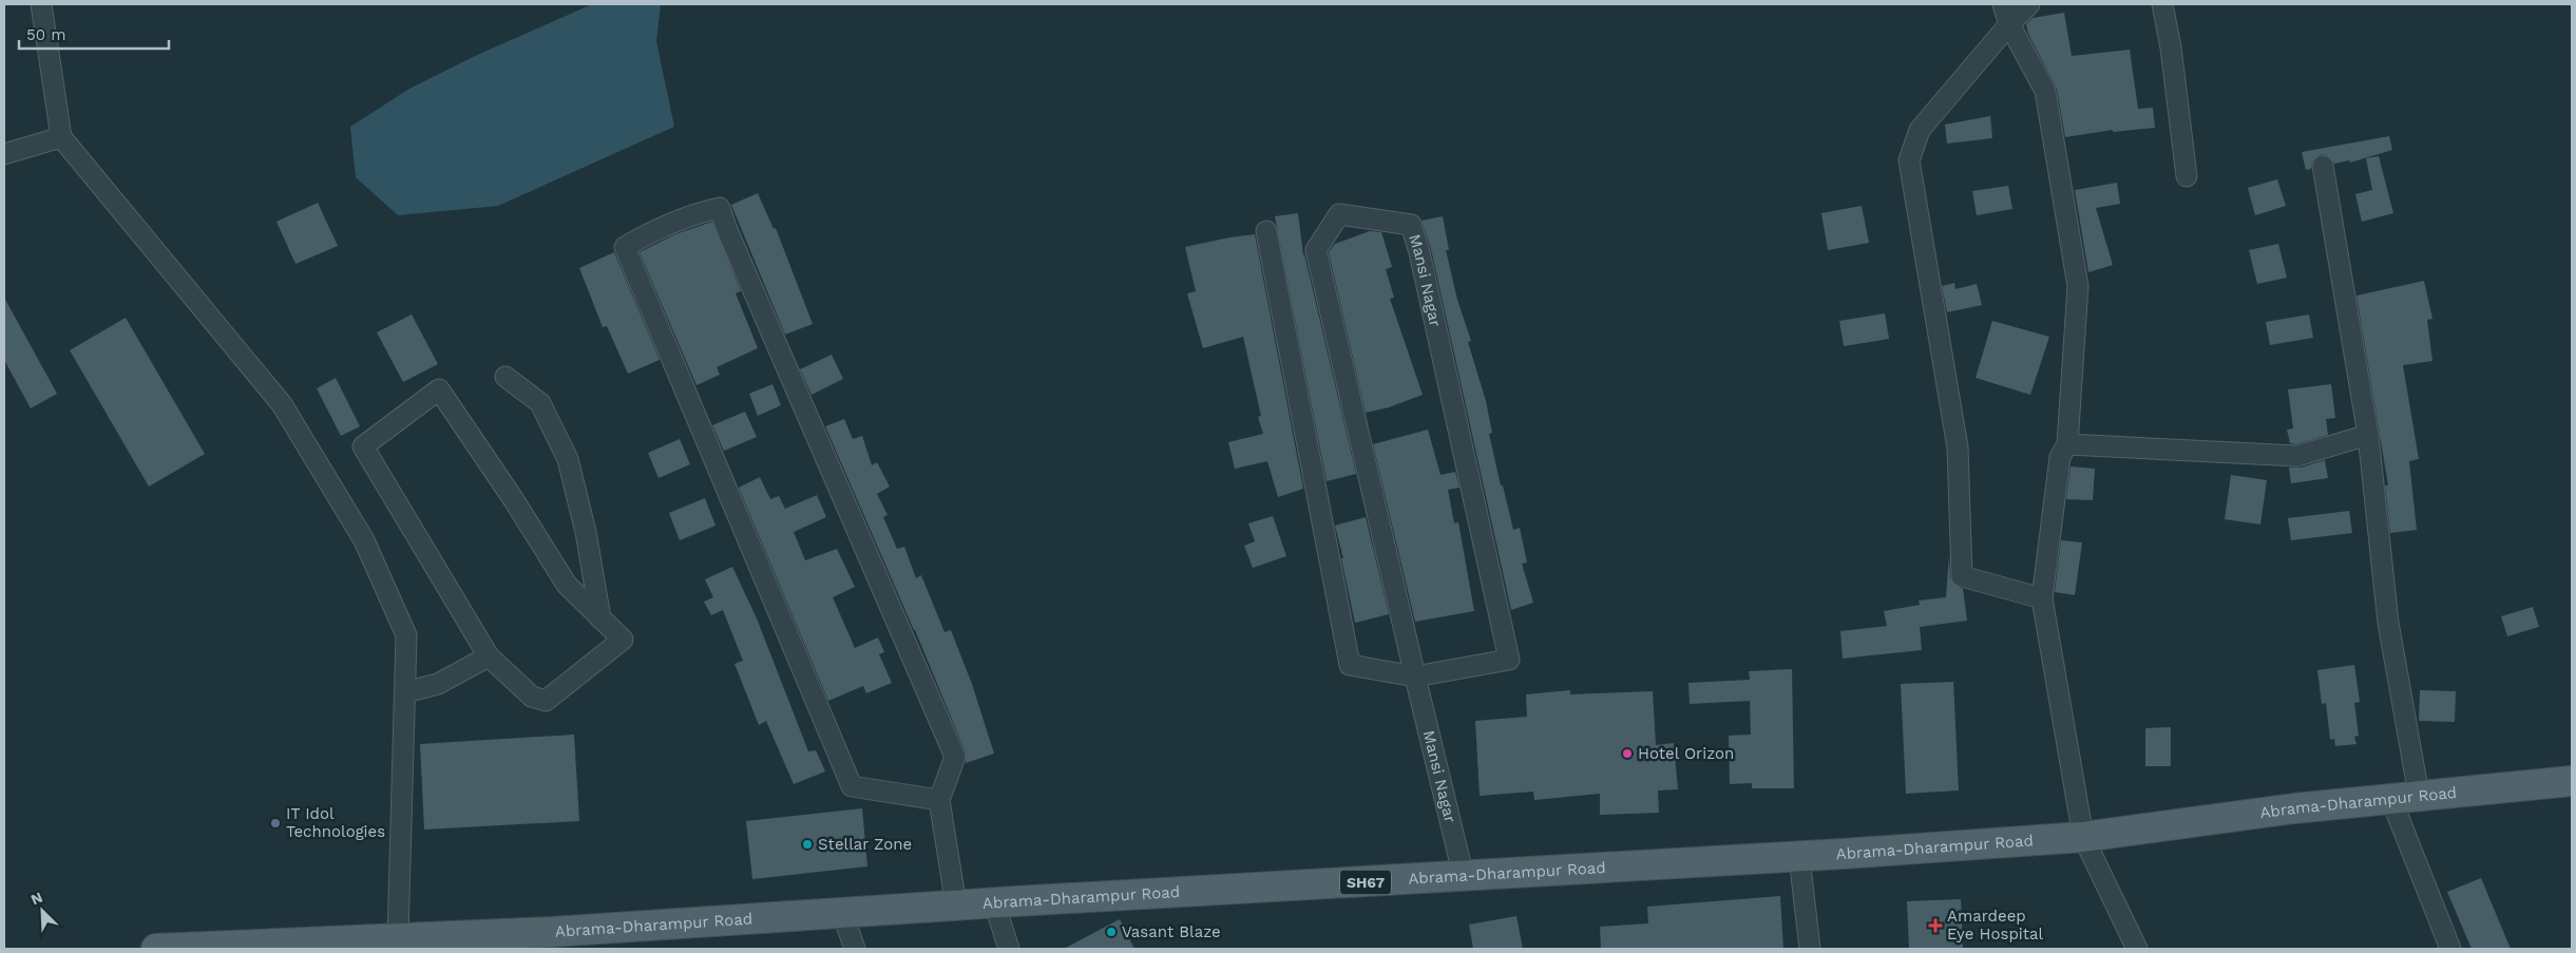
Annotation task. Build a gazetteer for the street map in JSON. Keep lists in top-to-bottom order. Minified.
{"streets":{"main road":["Abrama-Dharampur Road","SH67"],"street":["Mansi Nagar"]},"crossings":[["Mansi Nagar","Abrama-Dharampur Road"]],"places":{"other":["Hotel Orizon","IT Idol Technologies","Stellar Zone","Vasant Blaze"],"health":["Amardeep Eye Hospital"]},"scale_bar":"50 m","north":"top left"}
